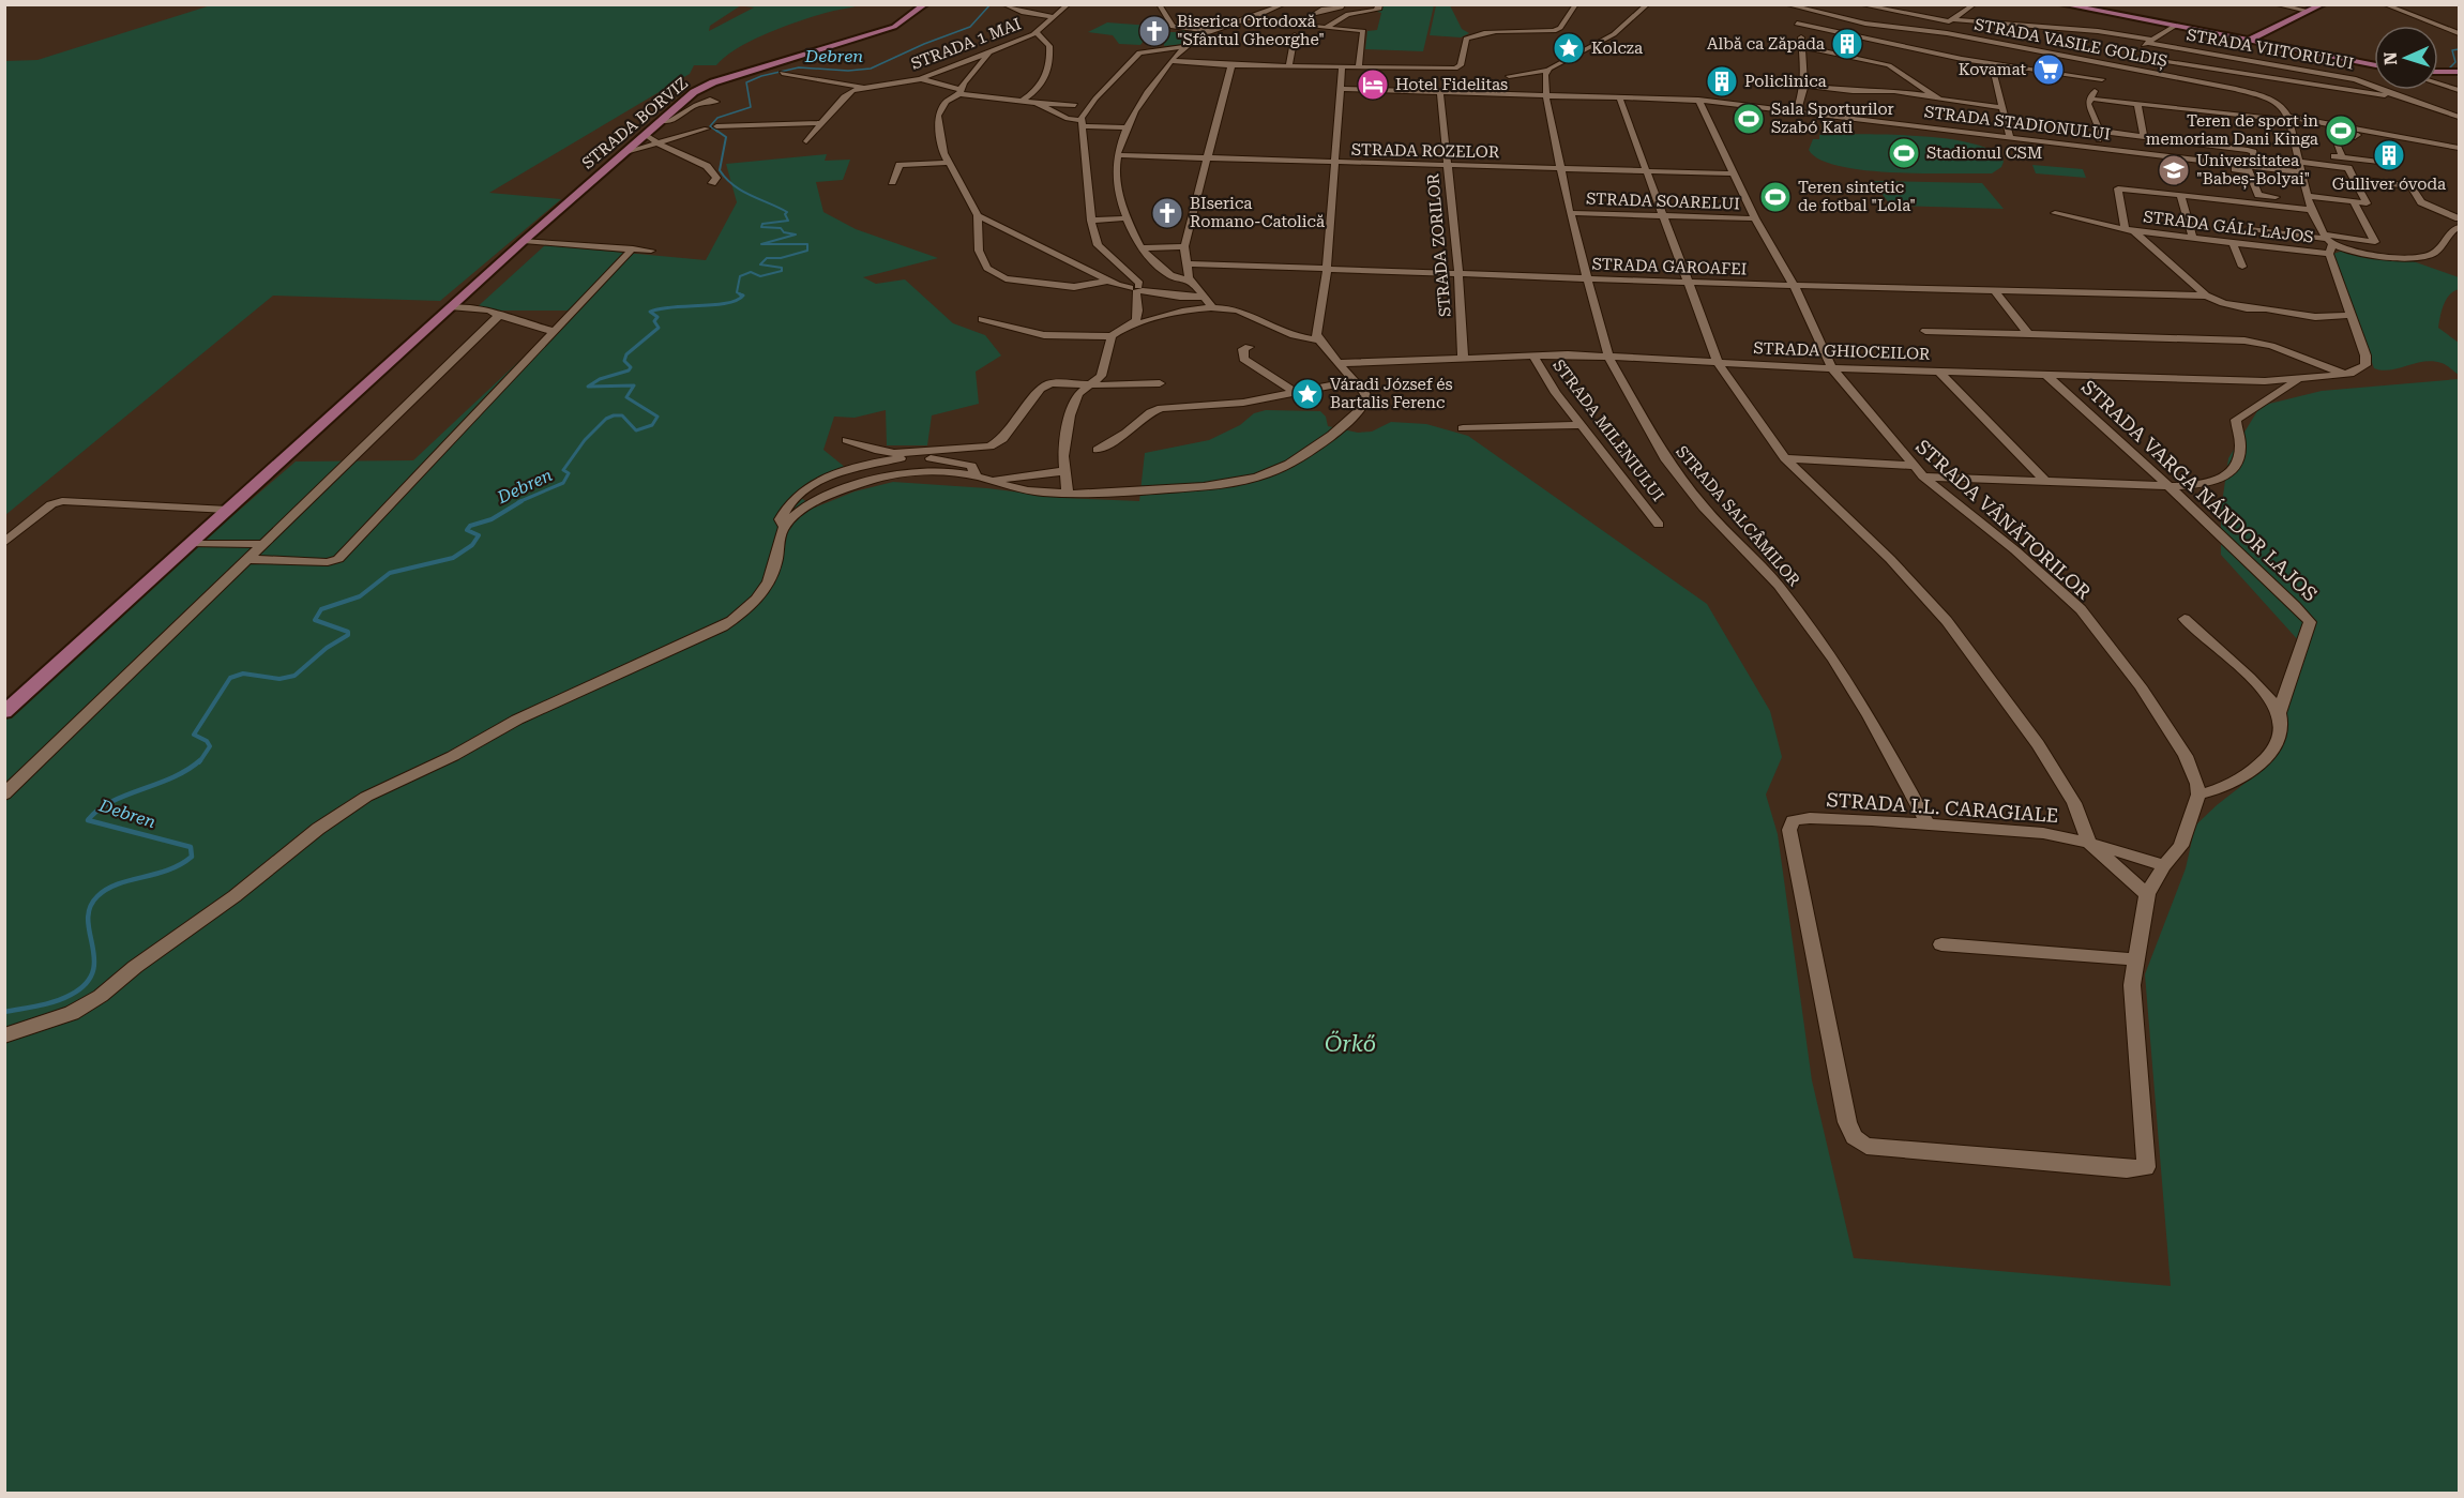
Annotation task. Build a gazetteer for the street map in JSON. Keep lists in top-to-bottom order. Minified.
{"streets":{"main road":["STRADA BORVIZ"],"street":["STRADA VASILE GOLDIȘ","STRADA 1 MAI","STRADA VIITORULUI","STRADA STADIONULUI","STRADA ROZELOR","STRADA SOARELUI","STRADA GÁLL LAJOS","STRADA ZORILOR","STRADA GAROAFEI","STRADA GHIOCEILOR","STRADA MILENIULUI","STRADA VARGA NÁNDOR LAJOS","STRADA SALCÂMILOR","STRADA VÂNĂTORILOR","STRADA I.L. CARAGIALE"]},"crossings":[["STRADA STADIONULUI","STRADA ZORILOR"],["STRADA STADIONULUI","STRADA SALCÂMILOR"],["STRADA STADIONULUI","STRADA VÂNĂTORILOR"],["STRADA ROZELOR","STRADA ZORILOR"],["STRADA ROZELOR","STRADA SALCÂMILOR"],["STRADA ROZELOR","STRADA VÂNĂTORILOR"],["STRADA SOARELUI","STRADA SALCÂMILOR"],["STRADA SOARELUI","STRADA VÂNĂTORILOR"],["STRADA ZORILOR","STRADA GAROAFEI"],["STRADA ZORILOR","STRADA GHIOCEILOR"],["STRADA GAROAFEI","STRADA SALCÂMILOR"],["STRADA GAROAFEI","STRADA VÂNĂTORILOR"],["STRADA GHIOCEILOR","STRADA MILENIULUI"],["STRADA GHIOCEILOR","STRADA VARGA NÁNDOR LAJOS"],["STRADA GHIOCEILOR","STRADA SALCÂMILOR"],["STRADA GHIOCEILOR","STRADA VÂNĂTORILOR"],["STRADA SALCÂMILOR","STRADA I.L. CARAGIALE"]],"water":["Debren"],"parks":["Őrkő"],"places":{"church":["Biserica Ortodoxă \"Sfântul Gheorghe\"","BIserica Romano-Catolică"],"building":["Albă ca Zăpada","Policlinica","Gulliver óvoda"],"place":["Kolcza","Váradi József és Bartalis Ferenc"],"supermarket":["Kovamat"],"hotel":["Hotel Fidelitas"],"sports":["Sala Sporturilor Szabó Kati","Teren de sport in memoriam Dani Kinga","Stadionul CSM","Teren sintetic de fotbal \"Lola\""],"school or university":["Universitatea \"Babeș-Bolyai\""]},"north":"left"}
